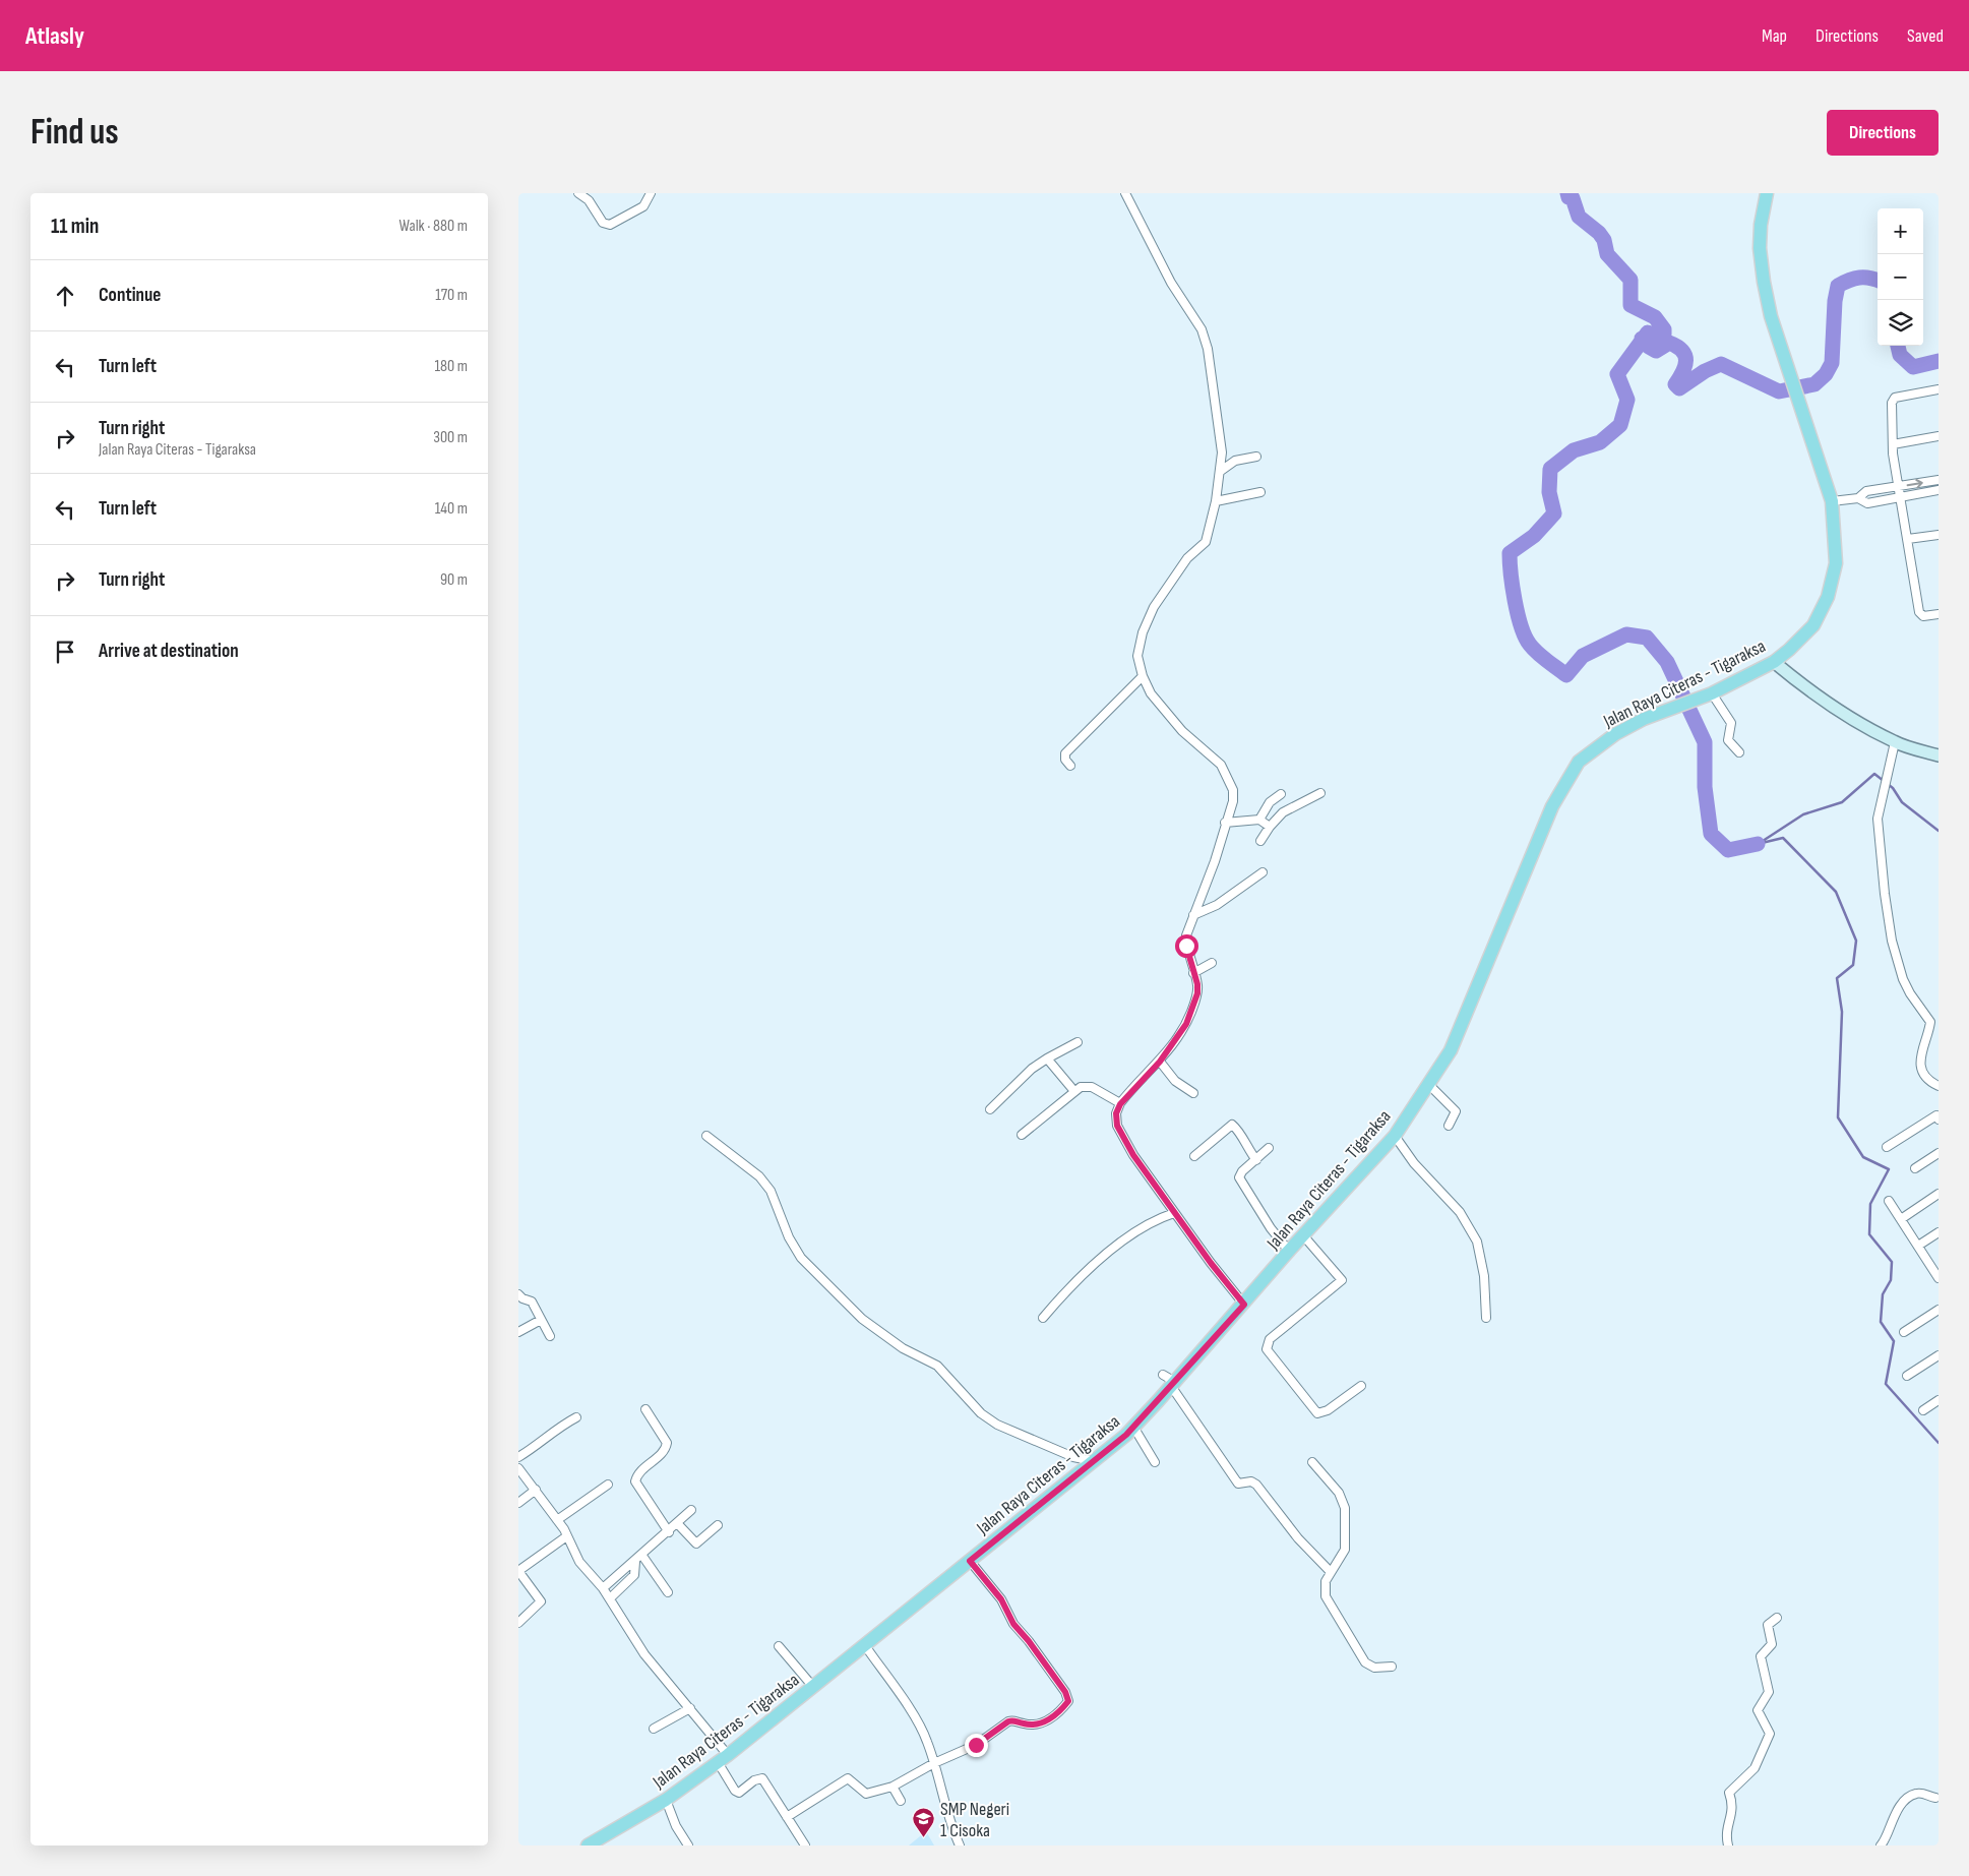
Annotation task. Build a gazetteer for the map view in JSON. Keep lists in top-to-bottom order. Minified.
{"streets":{"main road":["Jalan Raya Citeras - Tigaraksa"]},"places":{"school or university":["SMP Negeri 1 Cisoka"]},"page":{"header":"Atlasly","nav":["Map","Directions","Saved"],"buttons":"Directions","title":"Find us","heading":["11 min","Walk · 880 m"],"map_buttons":["+","−"],"list":[["Continue","170 m"],["Turn left","180 m"],["Turn right","Jalan Raya Citeras - Tigaraksa","300 m"],["Turn left","140 m"],["Turn right","90 m"],"Arrive at destination"]}}
